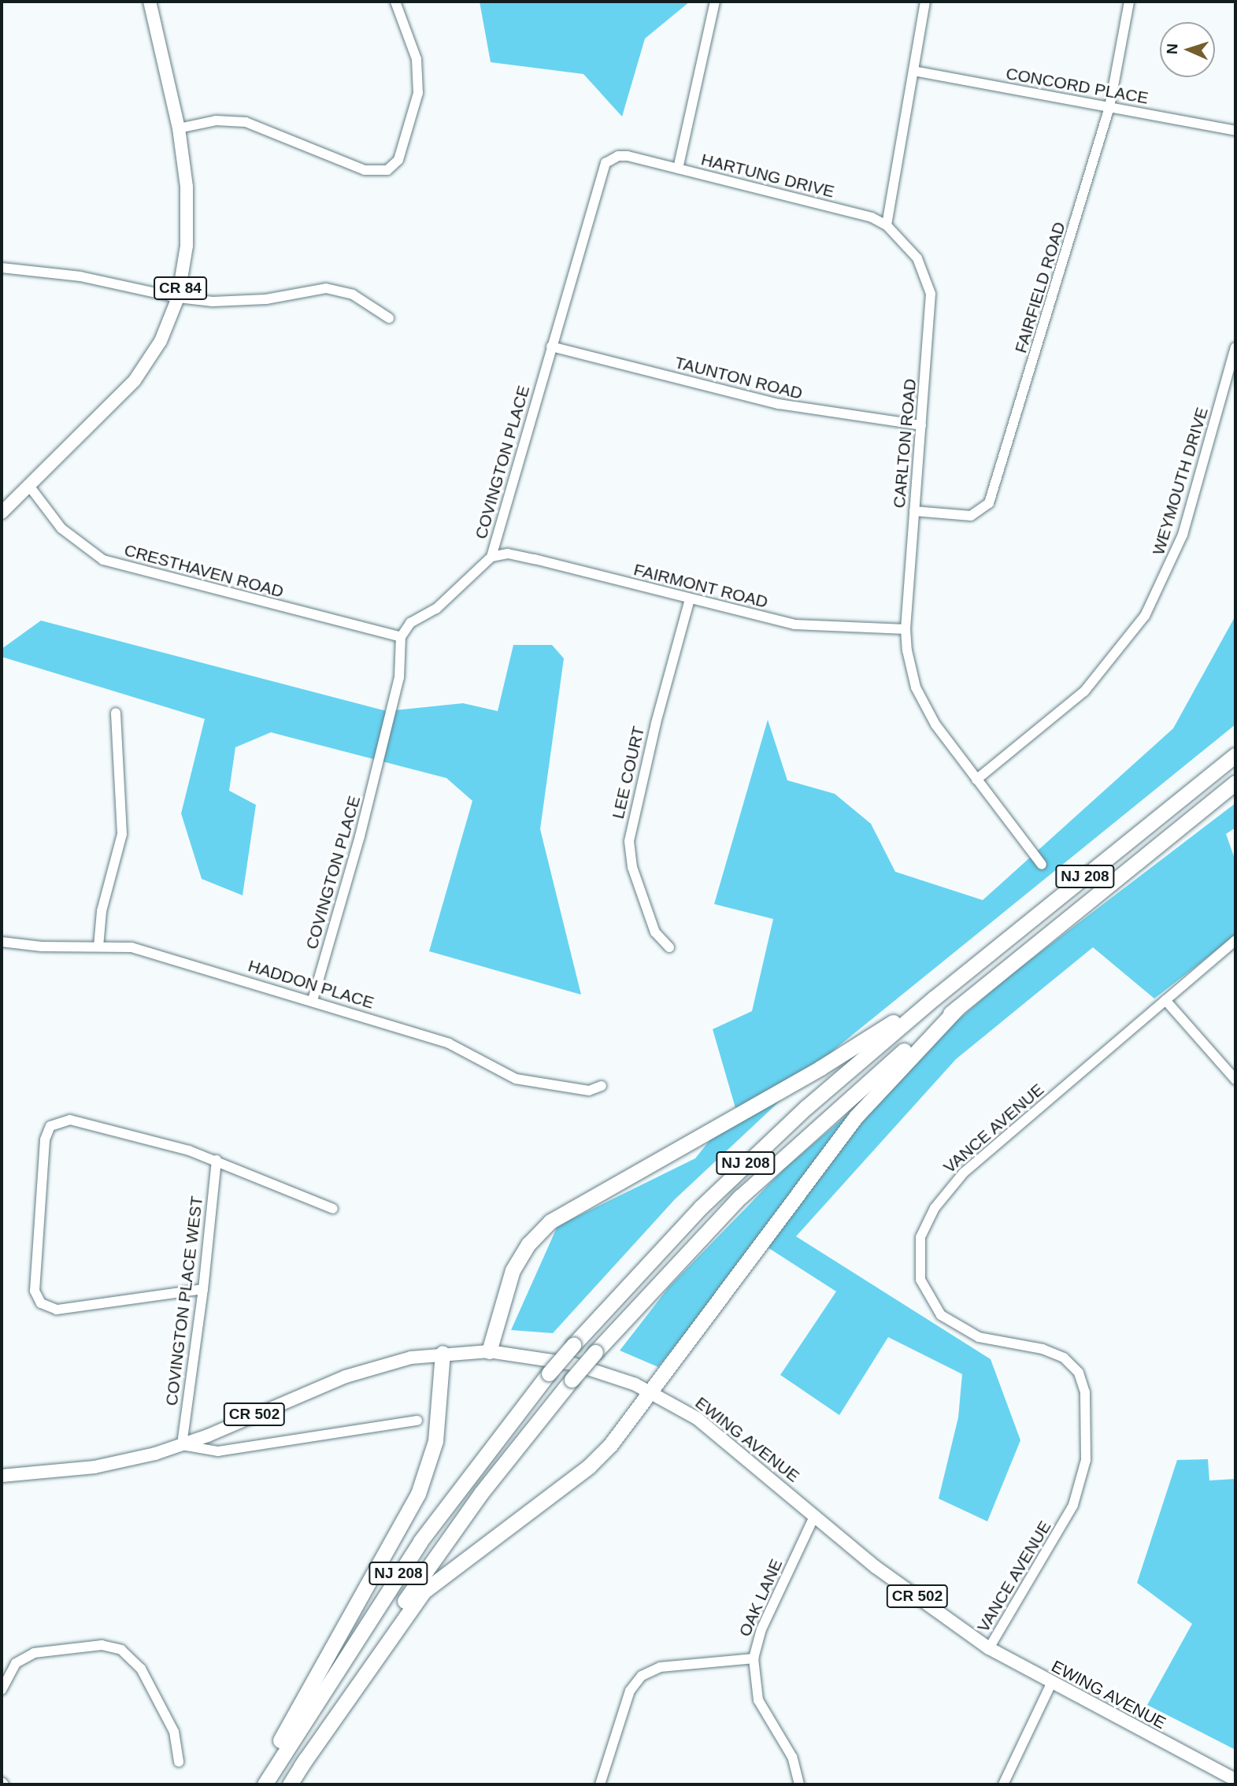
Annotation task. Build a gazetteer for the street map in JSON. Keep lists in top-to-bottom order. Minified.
{"streets":{"highway":["NJ 208"],"main road":["CR 84","CR 502","EWING AVENUE"],"street":["CONCORD PLACE","HARTUNG DRIVE","FAIRFIELD ROAD","TAUNTON ROAD","CARLTON ROAD","COVINGTON PLACE","WEYMOUTH DRIVE","CRESTHAVEN ROAD","FAIRMONT ROAD","LEE COURT","HADDON PLACE","VANCE AVENUE","COVINGTON PLACE WEST","OAK LANE"]},"crossings":[["CONCORD PLACE","FAIRFIELD ROAD"],["HARTUNG DRIVE","CARLTON ROAD"],["HARTUNG DRIVE","COVINGTON PLACE"],["FAIRFIELD ROAD","CARLTON ROAD"],["CR 84","CRESTHAVEN ROAD"],["TAUNTON ROAD","CARLTON ROAD"],["TAUNTON ROAD","COVINGTON PLACE"],["CARLTON ROAD","WEYMOUTH DRIVE"],["CARLTON ROAD","FAIRMONT ROAD"],["COVINGTON PLACE","CRESTHAVEN ROAD"],["COVINGTON PLACE","FAIRMONT ROAD"],["COVINGTON PLACE","HADDON PLACE"],["FAIRMONT ROAD","LEE COURT"],["VANCE AVENUE","EWING AVENUE"],["COVINGTON PLACE WEST","EWING AVENUE"],["EWING AVENUE","OAK LANE"]],"north":"left"}
